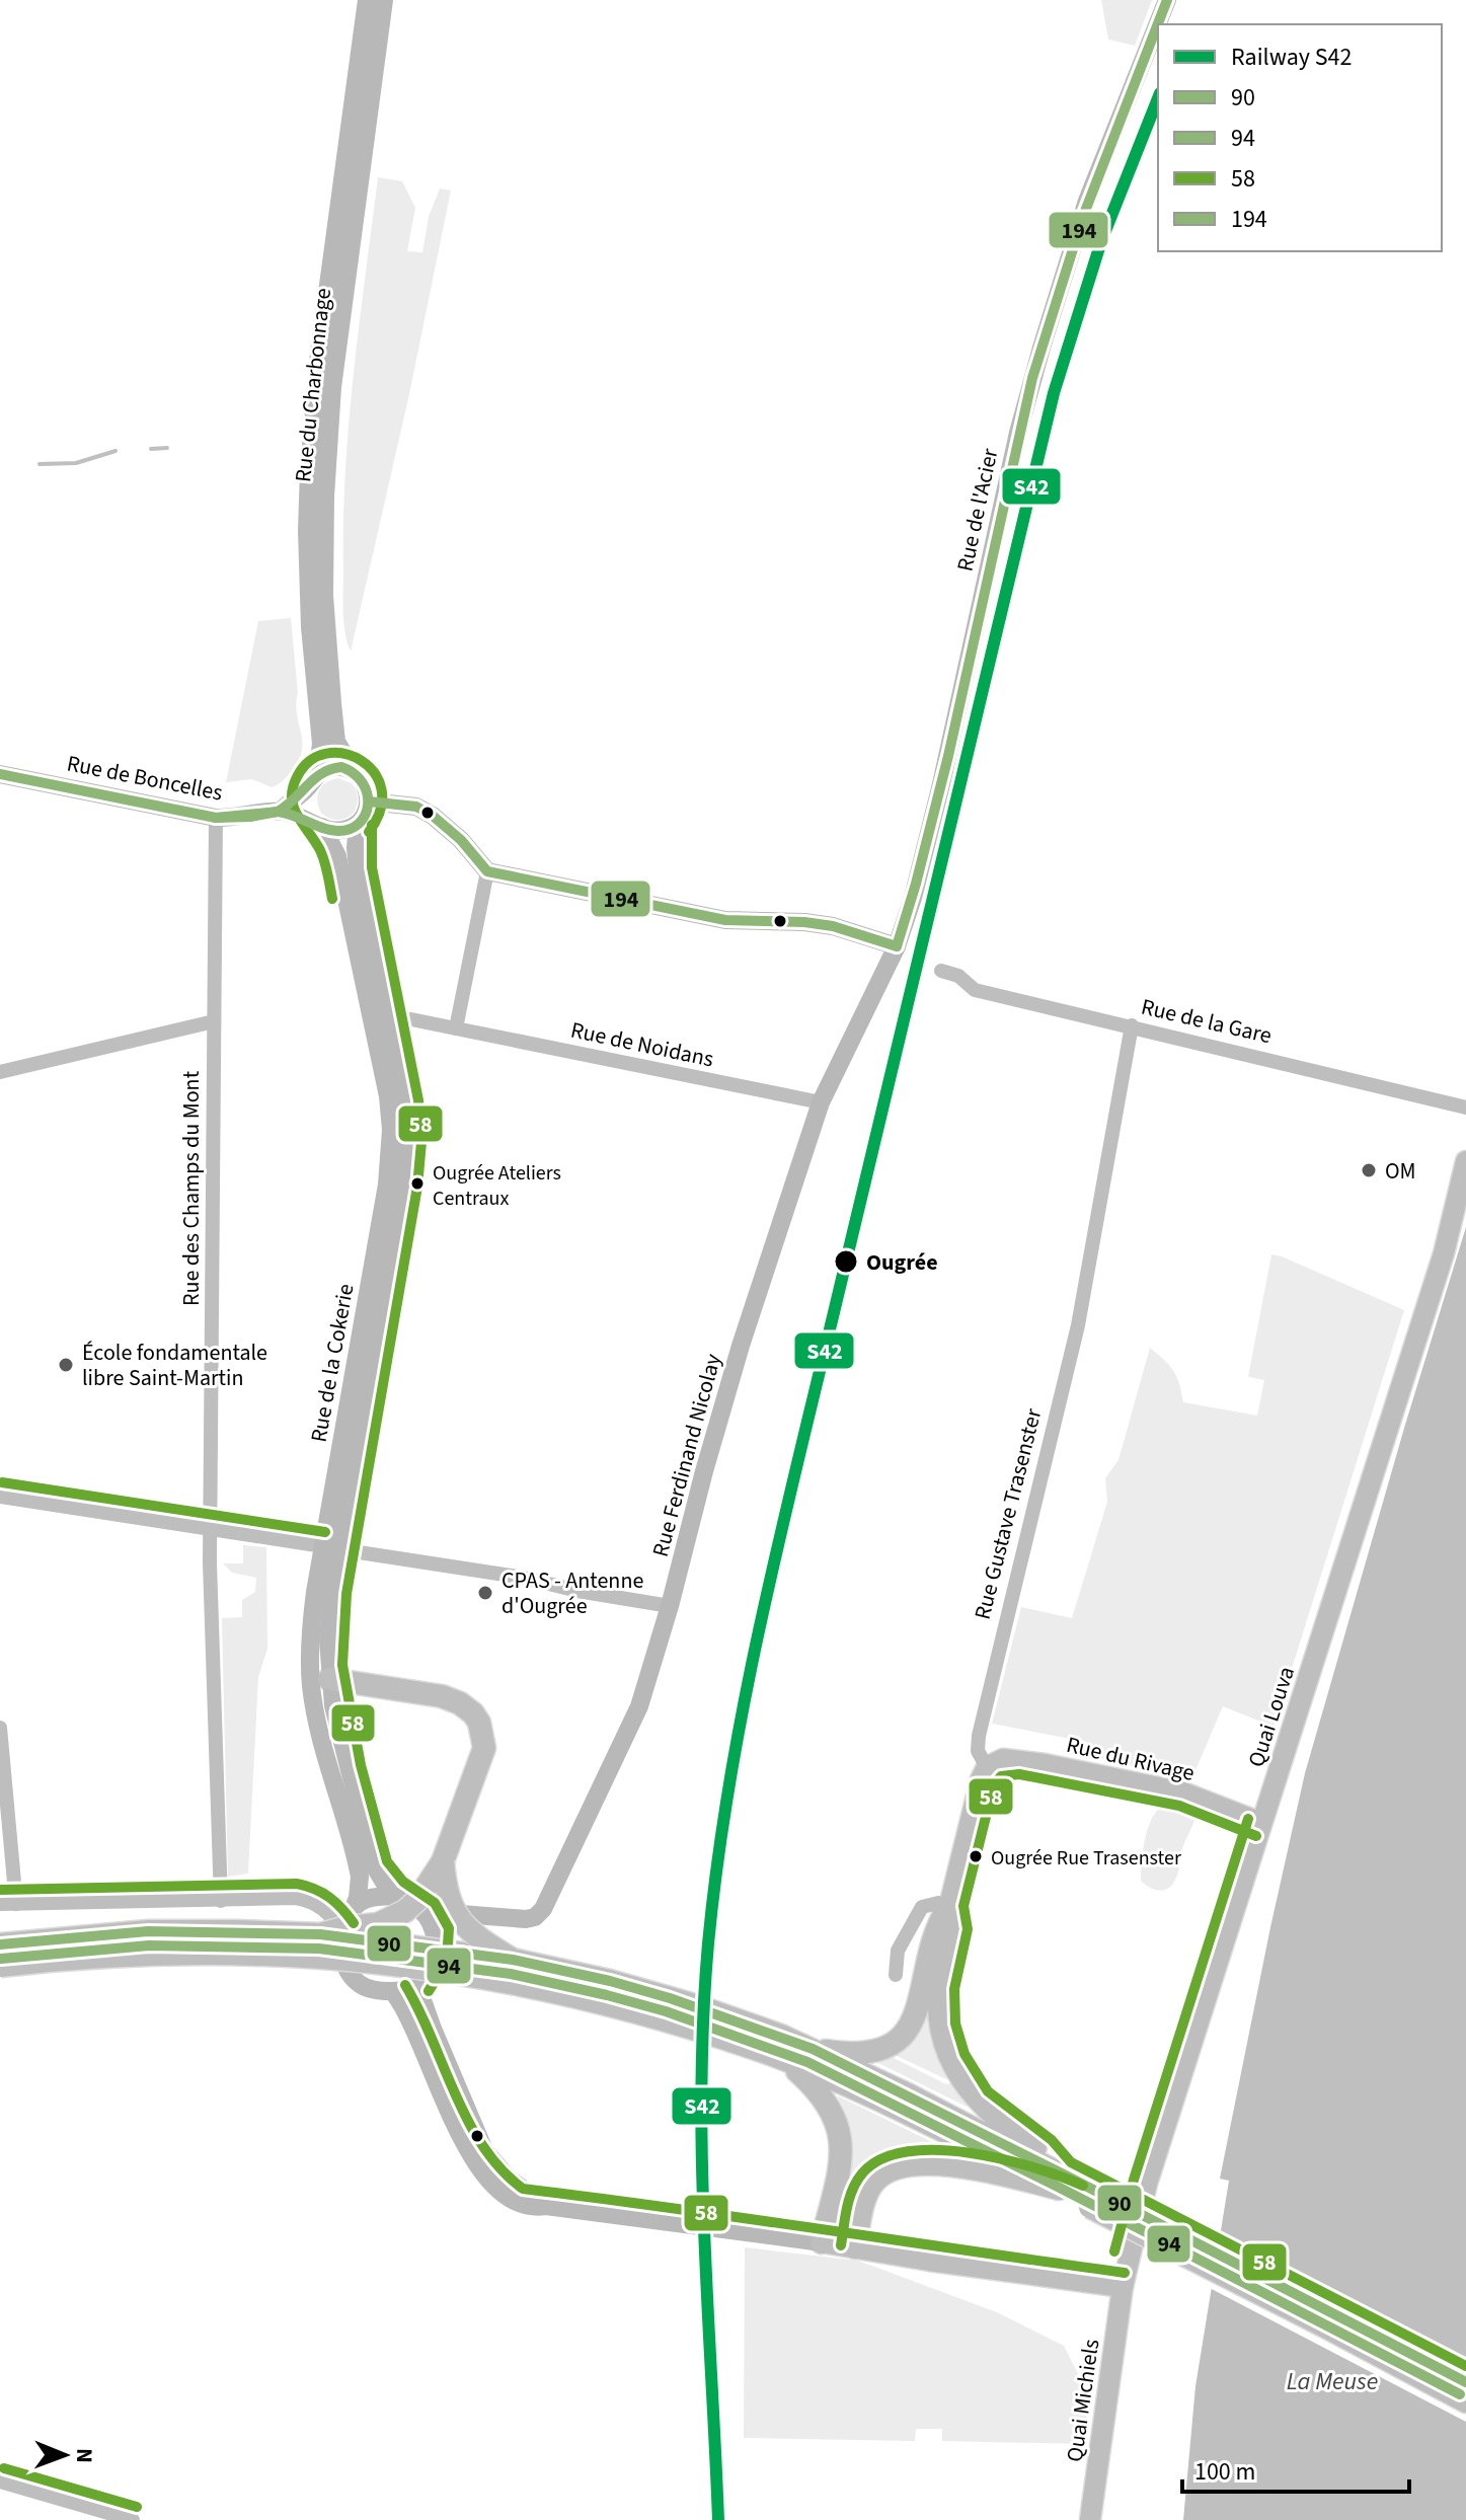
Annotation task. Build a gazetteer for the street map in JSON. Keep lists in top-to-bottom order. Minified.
{"streets":{"main road":["Rue du Charbonnage","Rue de l'Acier","Rue de Boncelles","Rue de la Cokerie","Rue Ferdinand Nicolay","Rue Gustave Trasenster","Quai Louva","Rue du Rivage","Quai Michiels"],"street":["Rue de la Gare","Rue de Noidans","Rue des Champs du Mont"]},"crossings":[["Rue du Charbonnage","Rue de Boncelles"],["Rue du Charbonnage","Rue de la Cokerie"],["Rue de l'Acier","Rue Ferdinand Nicolay"],["Rue de Boncelles","Rue des Champs du Mont"],["Rue de Boncelles","Rue de la Cokerie"],["Rue de la Gare","Rue Gustave Trasenster"],["Rue de Noidans","Rue Ferdinand Nicolay"],["Rue de la Cokerie","Rue Ferdinand Nicolay"],["Rue Gustave Trasenster","Rue du Rivage"],["Quai Louva","Rue du Rivage"],["Quai Louva","Quai Michiels"]],"water":["La Meuse"],"places":["OM","Ougrée Ateliers Centraux","Ougrée","École fondamentale libre Saint-Martin","CPAS - Antenne d'Ougrée","Ougrée Rue Trasenster"],"lines":["transit line 194","rail line S42","transit line 58","transit line 90","transit line 94"],"legend":["Railway S42","90","94","58","194"],"scale_bar":"100 m","north":"right"}
